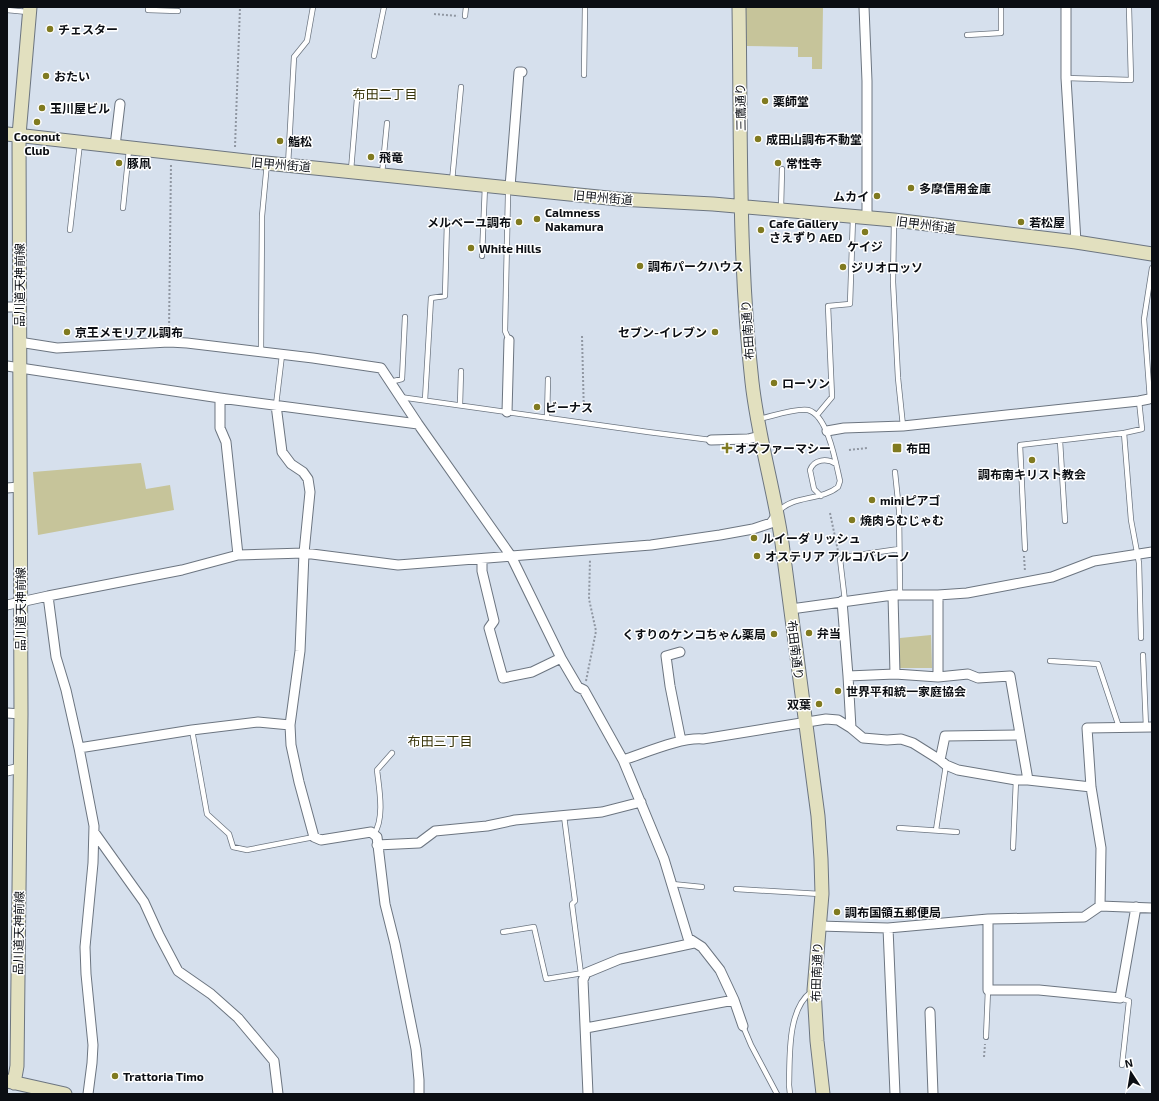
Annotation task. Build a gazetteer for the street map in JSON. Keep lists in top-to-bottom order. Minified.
{"streets":{"street":["三鷹通り","旧甲州街道","品川道天神前線","布田南通り"]},"crossings":[["三鷹通り","旧甲州街道"],["三鷹通り","布田南通り"],["旧甲州街道","品川道天神前線"],["旧甲州街道","布田南通り"]],"districts":["布田二丁目","布田三丁目"],"places":{"other":["チェスター","おたい","薬師堂","玉川屋ビル","Coconut Club","成田山調布不動堂","鮨松","飛竜","豚凧","常性寺","多摩信用金庫","ムカイ","Calmness Nakamura","メルベーユ調布","若松屋","Cafe Gallery さえずり AED","ケイジ","White Hills","調布パークハウス","ジリオロッソ","京王メモリアル調布","セブン-イレブン","ローソン","ビーナス","調布南キリスト教会","miniピアゴ","焼肉らむじゃむ","ルイーダ リッシュ","オステリア アルコバレーノ","弁当","くすりのケンコちゃん薬局","世界平和統一家庭協会","双葉","調布国領五郵便局","Trattoria Timo"],"health":["オズファーマシー"],"transit":["布田"]},"north":"top"}
